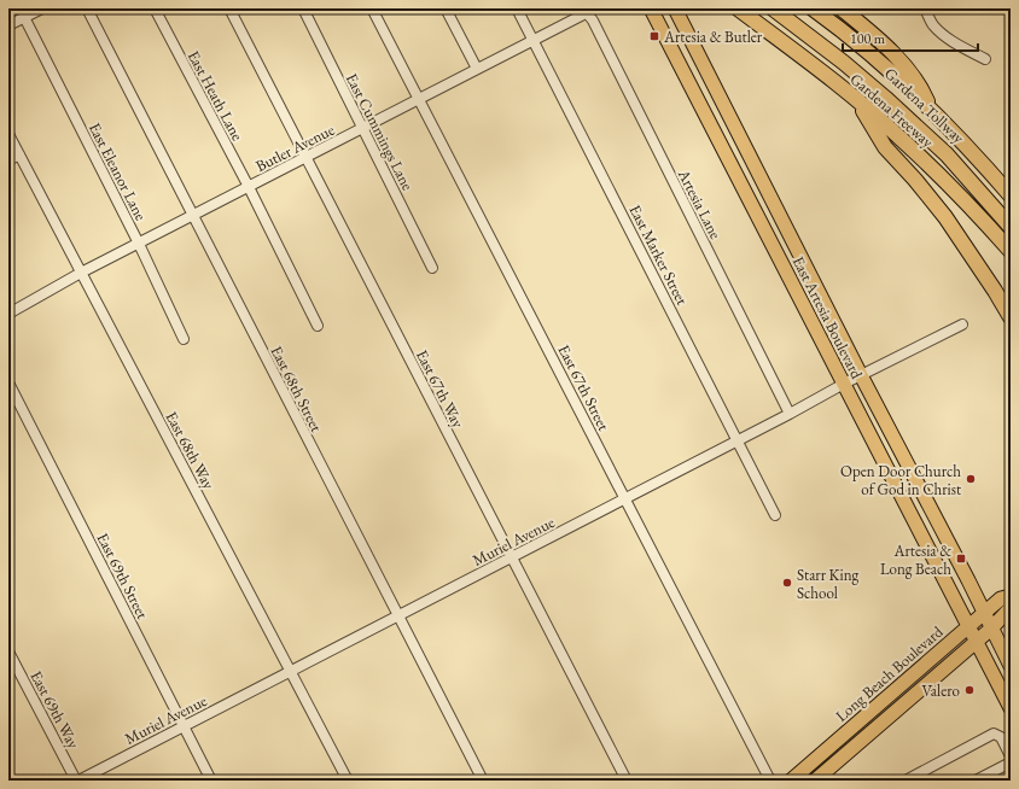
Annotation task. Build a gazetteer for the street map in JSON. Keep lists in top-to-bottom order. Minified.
{"streets":{"highway":["Gardena Tollway","Gardena Freeway"],"main road":["East Artesia Boulevard","Long Beach Boulevard"],"street":["East Heath Lane","East Cummings Lane","Butler Avenue","East Eleanor Lane","Artesia Lane","East Marker Street","East 67th Street","East 68th Street","East 67th Way","East 68th Way","Muriel Avenue","East 69th Street","East 69th Way"]},"crossings":[["East Heath Lane","Butler Avenue"],["East Cummings Lane","Butler Avenue"],["Butler Avenue","East Eleanor Lane"],["Butler Avenue","Artesia Lane"],["Butler Avenue","East Marker Street"],["Butler Avenue","East 67th Street"],["Butler Avenue","East 68th Street"],["Butler Avenue","East 67th Way"],["Butler Avenue","East 68th Way"],["Artesia Lane","Muriel Avenue"],["East Marker Street","Muriel Avenue"],["East Artesia Boulevard","Muriel Avenue"],["East Artesia Boulevard","Long Beach Boulevard"],["East 67th Street","Muriel Avenue"],["East 68th Street","Muriel Avenue"],["East 67th Way","Muriel Avenue"],["East 68th Way","Muriel Avenue"],["Muriel Avenue","East 69th Street"],["Muriel Avenue","East 69th Way"]],"places":{"transit":["Artesia & Butler","Artesia & Long Beach"],"other":["Open Door Church of God in Christ","Starr King School","Valero"]},"scale_bar":"100 m"}
